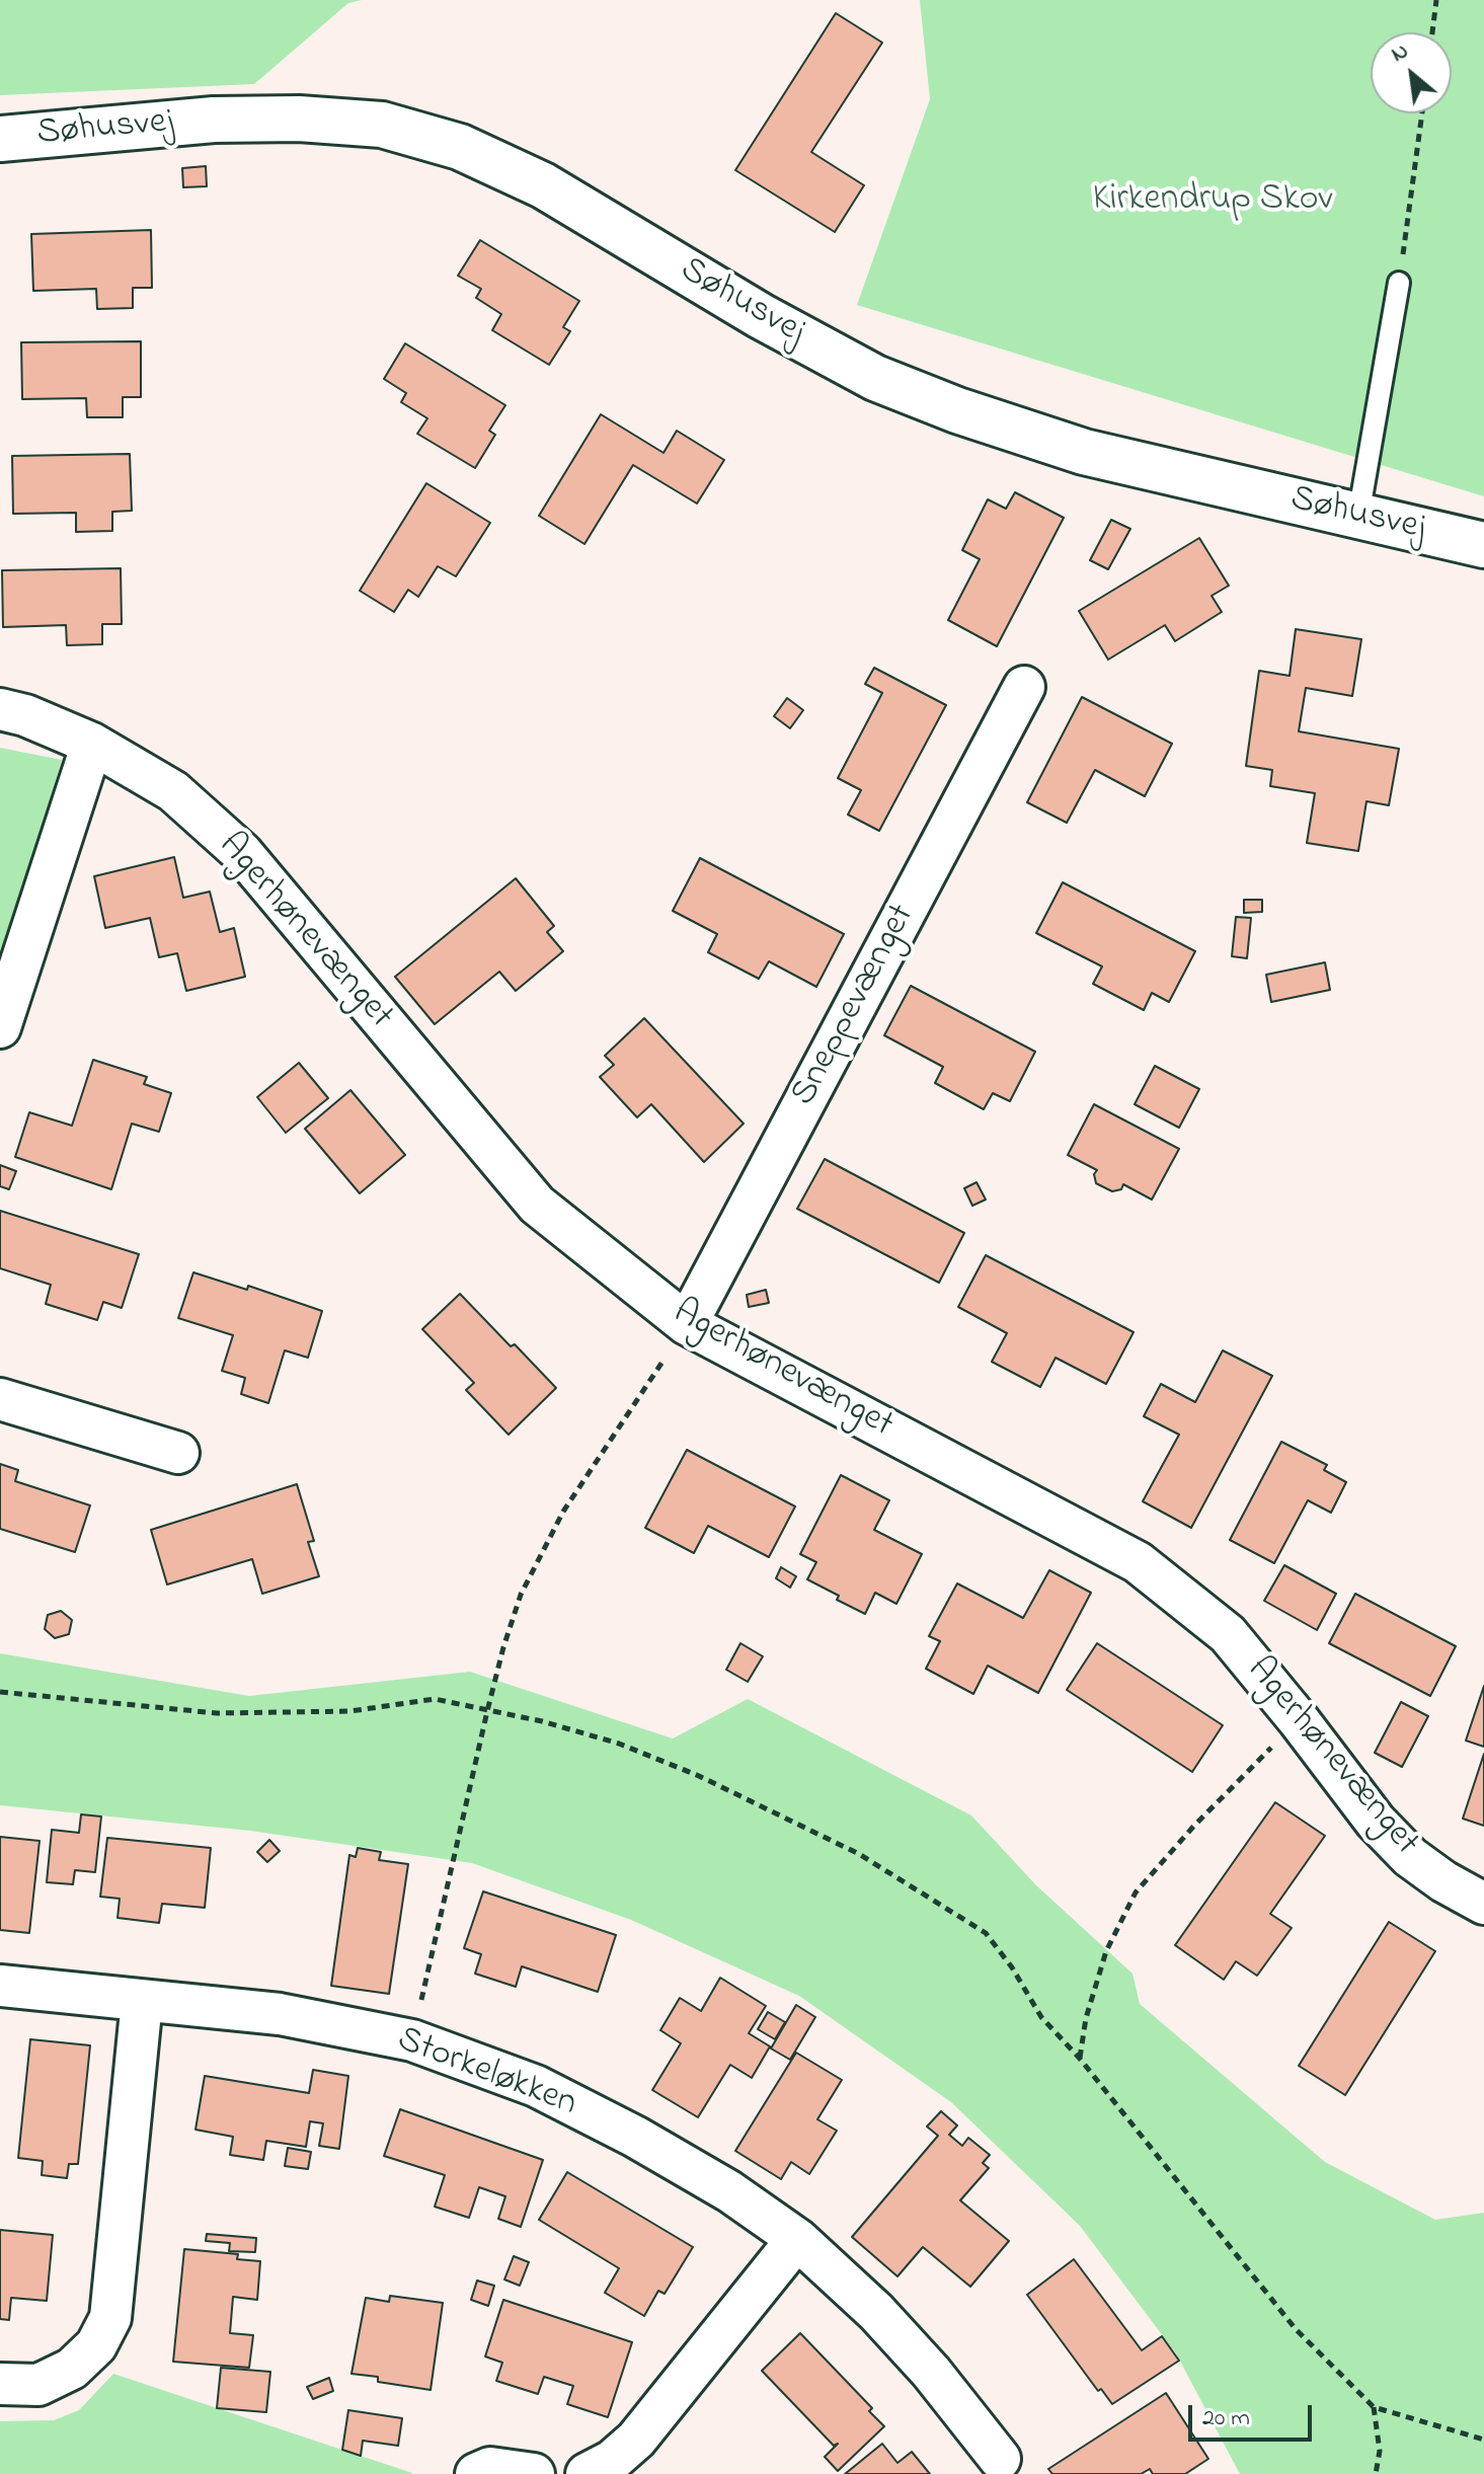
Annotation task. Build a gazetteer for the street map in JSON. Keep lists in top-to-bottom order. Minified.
{"streets":{"street":["Søhusvej","Agerhønevænget","Sneppevænget","Storkeløkken"]},"crossings":[["Agerhønevænget","Sneppevænget"]],"parks":["Kirkendrup Skov"],"scale_bar":"20 m","north":"top left"}
